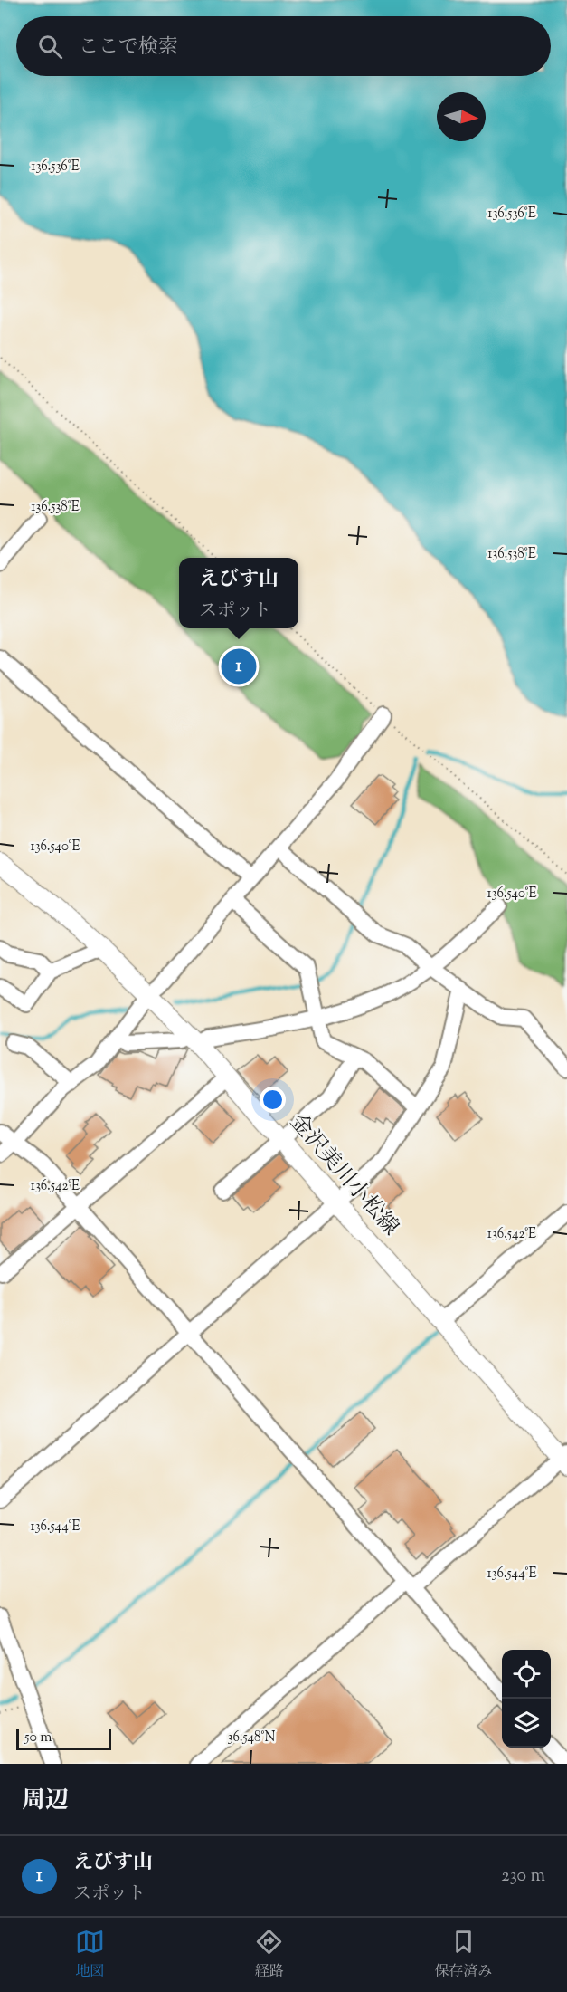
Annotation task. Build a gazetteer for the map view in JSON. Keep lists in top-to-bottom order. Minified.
{"streets":{"main road":["金沢美川小松線"]},"scale_bar":"50 m","north":"right","page":{"search":"ここで検索","popup":["えびす山","スポット"],"pins":"1","scale":"50 m","heading":"周辺","list":[{"mark":"1","name":"えびす山","note":"スポット","value":"230 m"}],"nav":["地図","経路","保存済み"]},"coordinates":["136.536°E","136.538°E","136.540°E","136.542°E","136.544°E","36.548°N"]}
